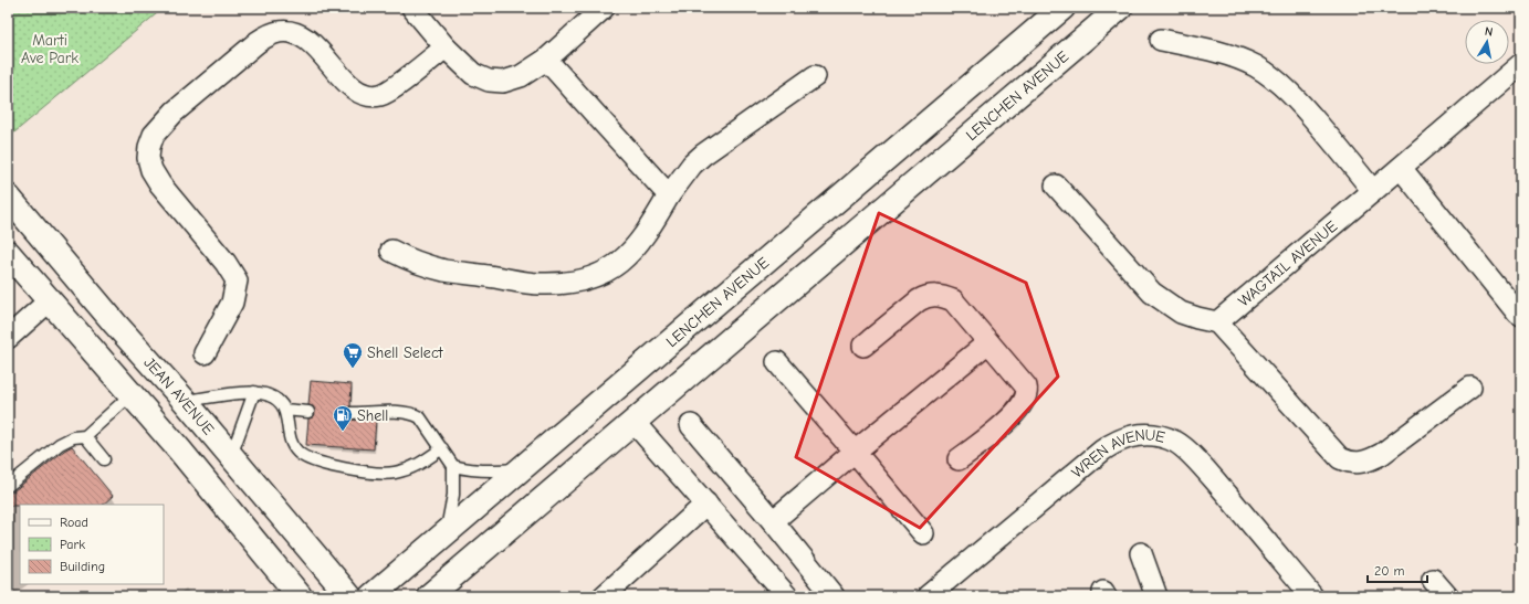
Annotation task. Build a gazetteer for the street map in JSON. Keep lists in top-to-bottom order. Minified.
{"streets":{"main road":["LENCHEN AVENUE","JEAN AVENUE"],"street":["WAGTAIL AVENUE","WREN AVENUE"]},"parks":["Marti Ave Park"],"places":{"supermarket":["Shell Select"],"fuel station":["Shell"]},"legend":["Road","Park","Building"],"scale_bar":"20 m","north":"top"}
